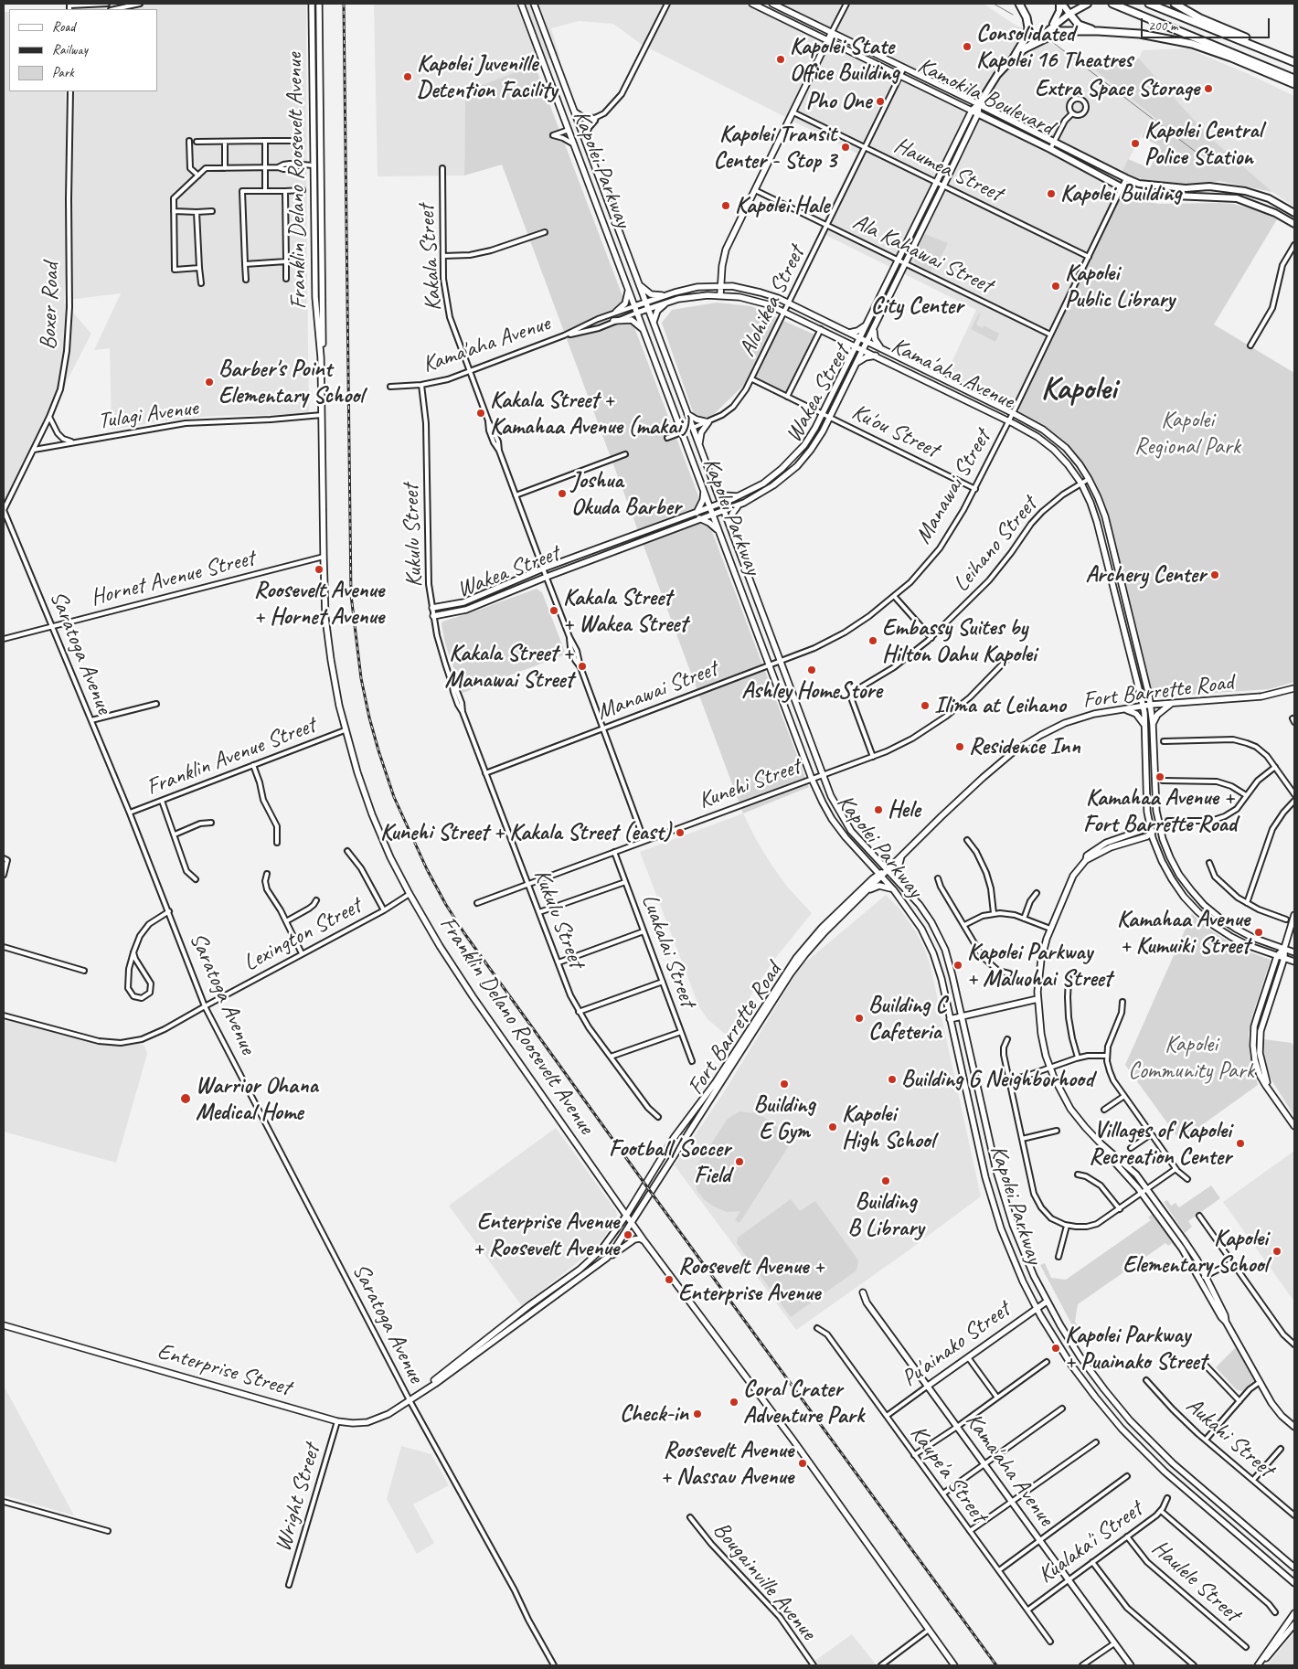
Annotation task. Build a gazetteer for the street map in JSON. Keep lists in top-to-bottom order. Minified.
{"streets":{"main road":["Kamokila Boulevard","Kapolei Parkway","Franklin Delano Roosevelt Avenue","Kama'aha Avenue","Wakea Street","Fort Barrette Road","Pu'ainako Street","Enterprise Street"],"street":["Haumea Street","Ala Kahawai Street","Kakala Street","Alohikea Street","Boxer Road","Tulagi Avenue","Ku'ou Street","Manawai Street","Kukulu Street","Leihano Street","Hornet Avenue Street","Saratoga Avenue","Franklin Avenue Street","Kunehi Street","Lexington Street","Luakalai Street","Aukahi Street","Kaupe'a Street","Wright Street","Kualaka'i Street","Bougainville Avenue","Haulele Street"]},"crossings":[["Kamokila Boulevard","Alohikea Street"],["Kamokila Boulevard","Wakea Street"],["Kamokila Boulevard","Manawai Street"],["Kapolei Parkway","Alohikea Street"],["Kapolei Parkway","Kama'aha Avenue"],["Kapolei Parkway","Wakea Street"],["Kapolei Parkway","Manawai Street"],["Kapolei Parkway","Fort Barrette Road"],["Kapolei Parkway","Kunehi Street"],["Kapolei Parkway","Pu'ainako Street"],["Haumea Street","Alohikea Street"],["Haumea Street","Wakea Street"],["Haumea Street","Manawai Street"],["Franklin Delano Roosevelt Avenue","Tulagi Avenue"],["Franklin Delano Roosevelt Avenue","Hornet Avenue Street"],["Franklin Delano Roosevelt Avenue","Fort Barrette Road"],["Franklin Delano Roosevelt Avenue","Franklin Avenue Street"],["Franklin Delano Roosevelt Avenue","Lexington Street"],["Franklin Delano Roosevelt Avenue","Enterprise Street"],["Ala Kahawai Street","Alohikea Street"],["Ala Kahawai Street","Wakea Street"],["Ala Kahawai Street","Manawai Street"],["Kakala Street","Kama'aha Avenue"],["Kakala Street","Wakea Street"],["Kakala Street","Manawai Street"],["Kakala Street","Kunehi Street"],["Alohikea Street","Kama'aha Avenue"],["Alohikea Street","Ku'ou Street"],["Boxer Road","Tulagi Avenue"],["Boxer Road","Saratoga Avenue"],["Kama'aha Avenue","Wakea Street"],["Kama'aha Avenue","Manawai Street"],["Kama'aha Avenue","Kukulu Street"],["Kama'aha Avenue","Leihano Street"],["Kama'aha Avenue","Fort Barrette Road"],["Kama'aha Avenue","Pu'ainako Street"],["Kama'aha Avenue","Kualaka'i Street"],["Wakea Street","Ku'ou Street"],["Wakea Street","Kukulu Street"],["Ku'ou Street","Manawai Street"],["Manawai Street","Kukulu Street"],["Kukulu Street","Kunehi Street"],["Leihano Street","Kunehi Street"],["Hornet Avenue Street","Saratoga Avenue"],["Saratoga Avenue","Franklin Avenue Street"],["Saratoga Avenue","Lexington Street"],["Saratoga Avenue","Enterprise Street"],["Fort Barrette Road","Enterprise Street"],["Kunehi Street","Luakalai Street"],["Pu'ainako Street","Kaupe'a Street"],["Enterprise Street","Wright Street"],["Kaupe'a Street","Kualaka'i Street"],["Kualaka'i Street","Haulele Street"]],"districts":["City Center","Kapolei"],"parks":["Kapolei Regional Park","Kapolei Community Park"],"places":["Consolidated Kapolei 16 Theatres","Kapolei State Office Building","Kapolei Juvenille Detention Facility","Extra Space Storage","Pho One","Kapolei Central Police Station","Kapolei Transit Center - Stop 3","Kapolei Building","Kapolei Hale","Kapolei Public Library","Barber's Point Elementary School","Kakala Street + Kamahaa Avenue (makai)","Joshua Okuda Barber","Roosevelt Avenue + Hornet Avenue","Archery Center","Kakala Street + Wakea Street","Embassy Suites by Hilton Oahu Kapolei","Kakala Street + Manawai Street","Ashley HomeStore","Ilima at Leihano","Residence Inn","Kamahaa Avenue + Fort Barrette Road","Hele","Kunehi Street + Kakala Street (east)","Kamahaa Avenue + Kumuiki Street","Kapolei Parkway + Maluohai Street","Building C Cafeteria","Building G Neighborhood","Building E Gym","Warrior Ohana Medical Home","Kapolei High School","Villages of Kapolei Recreation Center","Football/Soccer Field","Building B Library","Enterprise Avenue + Roosevelt Avenue","Kapolei Elementary School","Roosevelt Avenue + Enterprise Avenue","Kapolei Parkway + Puainako Street","Coral Crater Adventure Park","Check-in","Roosevelt Avenue + Nassau Avenue"],"legend":["Road","Railway","Park"],"scale_bar":"200 m"}
